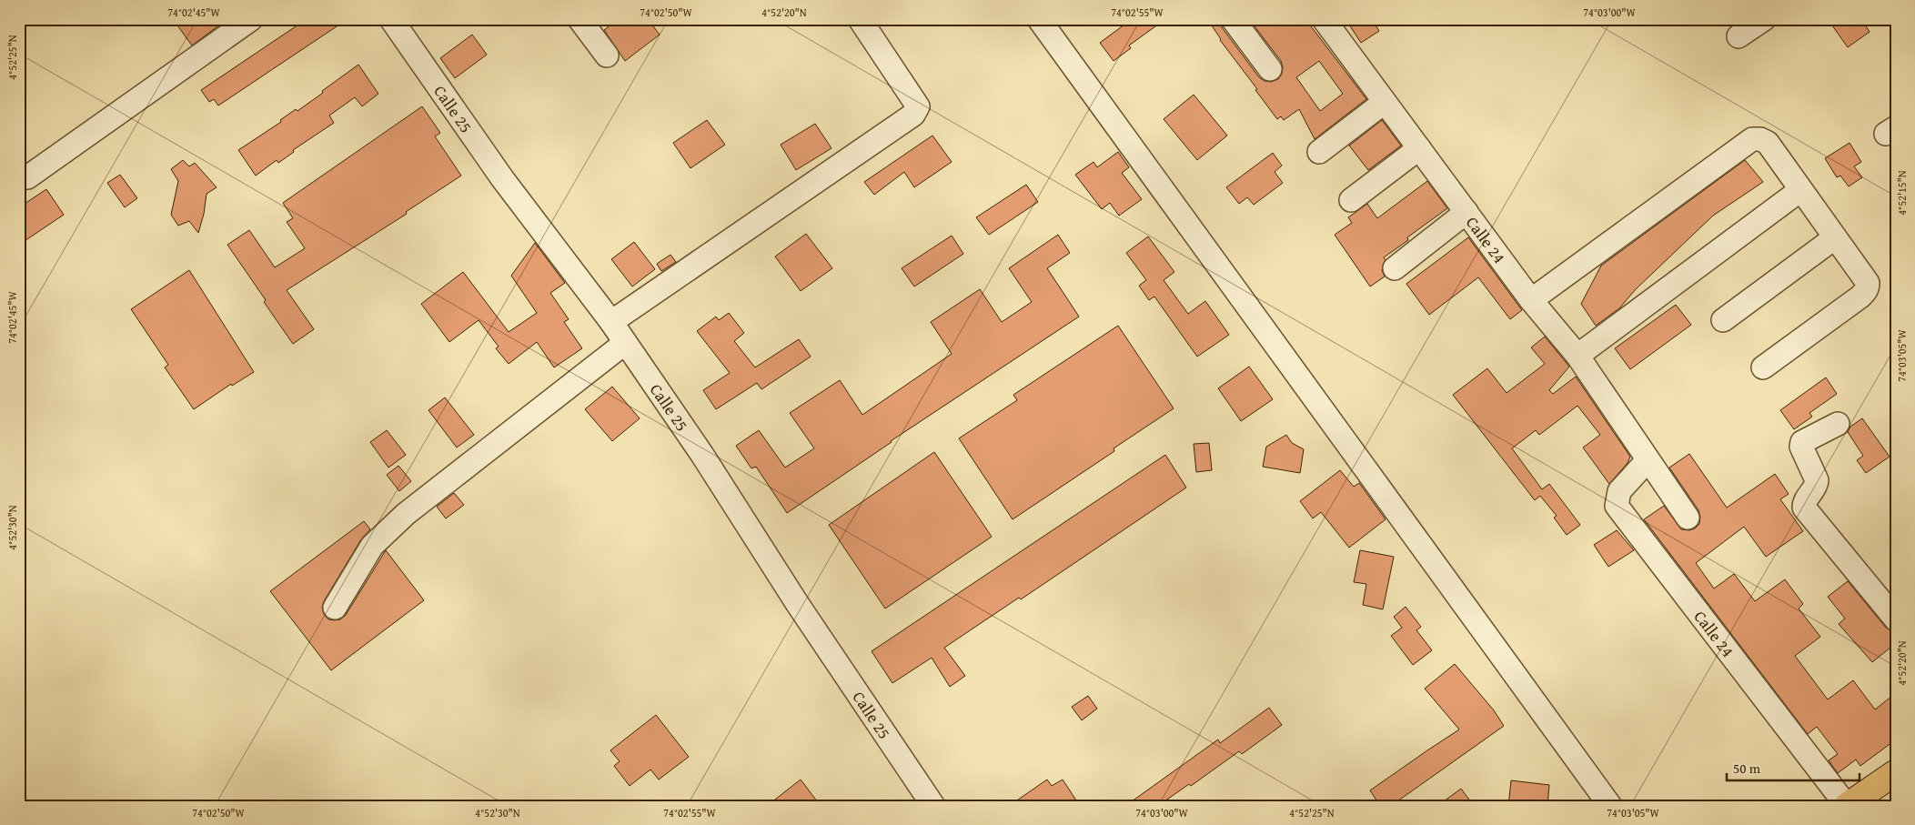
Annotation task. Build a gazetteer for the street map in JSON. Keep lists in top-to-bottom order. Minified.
{"streets":{"street":["Calle 25","Calle 24"]},"scale_bar":"50 m","coordinates":["74°02'45\"W","74°02'50\"W","4°52'20\"N","74°02'55\"W","74°03'00\"W","4°52'25\"N","4°52'15\"N","74°03'05\"W","4°52'30\"N"]}
